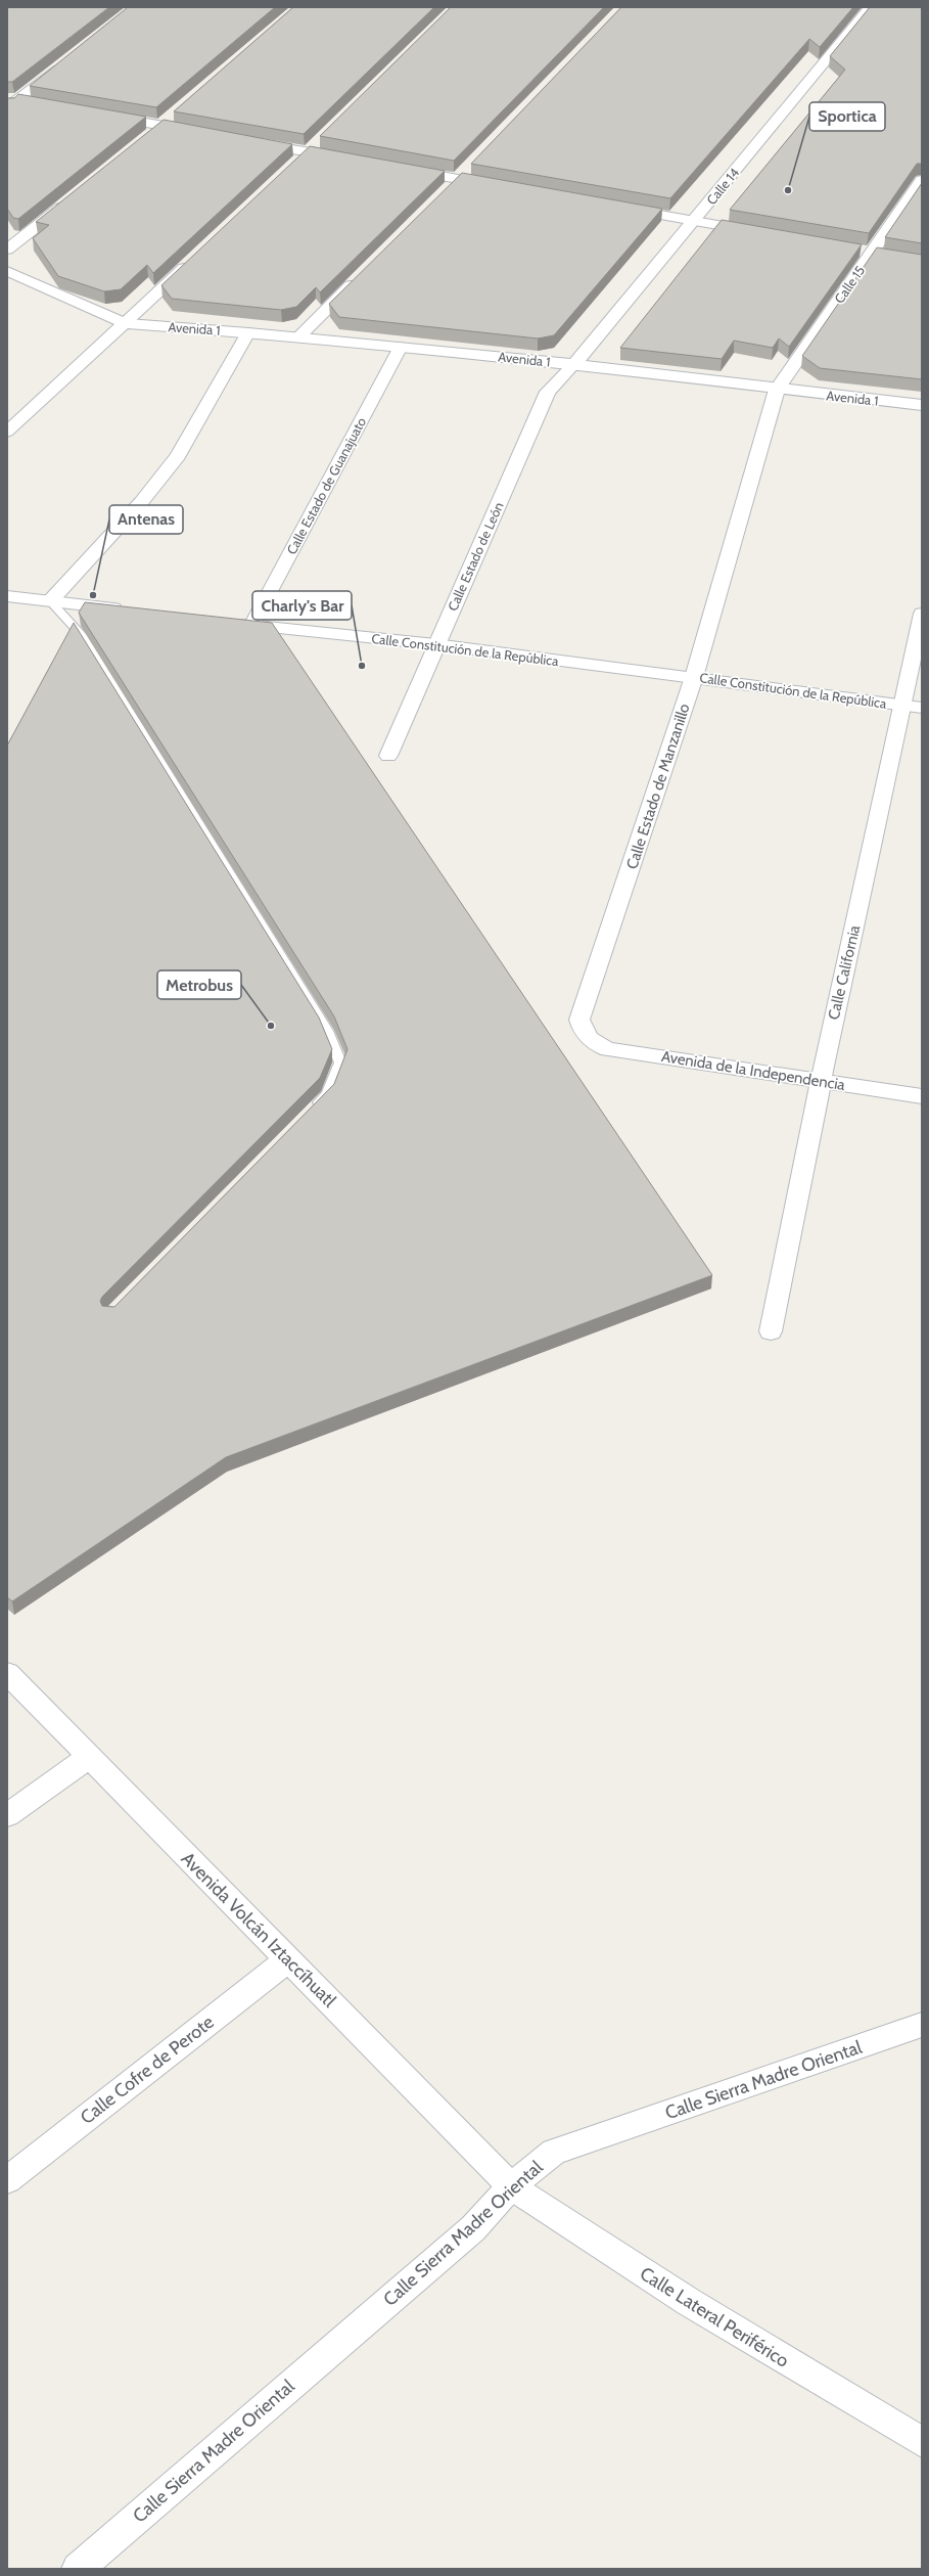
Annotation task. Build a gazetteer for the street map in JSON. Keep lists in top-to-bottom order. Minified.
{"streets":{"street":["Calle 14","Calle 15","Avenida 1","Calle Estado de Guanajuato","Calle Estado de León","Calle Constitución de la República","Calle Estado de Manzanillo","Calle California","Avenida de la Independencia","Avenida Volcán Iztaccíhuatl","Calle Cofre de Perote","Calle Sierra Madre Oriental","Calle Lateral Periférico"]},"crossings":[["Calle 14","Avenida 1"],["Calle 14","Calle Estado de León"],["Calle 15","Avenida 1"],["Calle 15","Calle Estado de Manzanillo"],["Avenida 1","Calle Estado de Guanajuato"],["Avenida 1","Calle Estado de León"],["Avenida 1","Calle Estado de Manzanillo"],["Calle Estado de Guanajuato","Calle Constitución de la República"],["Calle Estado de León","Calle Constitución de la República"],["Calle Constitución de la República","Calle Estado de Manzanillo"],["Calle Constitución de la República","Calle California"],["Calle Estado de Manzanillo","Avenida de la Independencia"],["Calle California","Avenida de la Independencia"],["Avenida Volcán Iztaccíhuatl","Calle Cofre de Perote"],["Avenida Volcán Iztaccíhuatl","Calle Sierra Madre Oriental"],["Avenida Volcán Iztaccíhuatl","Calle Lateral Periférico"],["Calle Sierra Madre Oriental","Calle Lateral Periférico"]],"places":["Sportica","Antenas","Charly's Bar","Metrobus"]}
